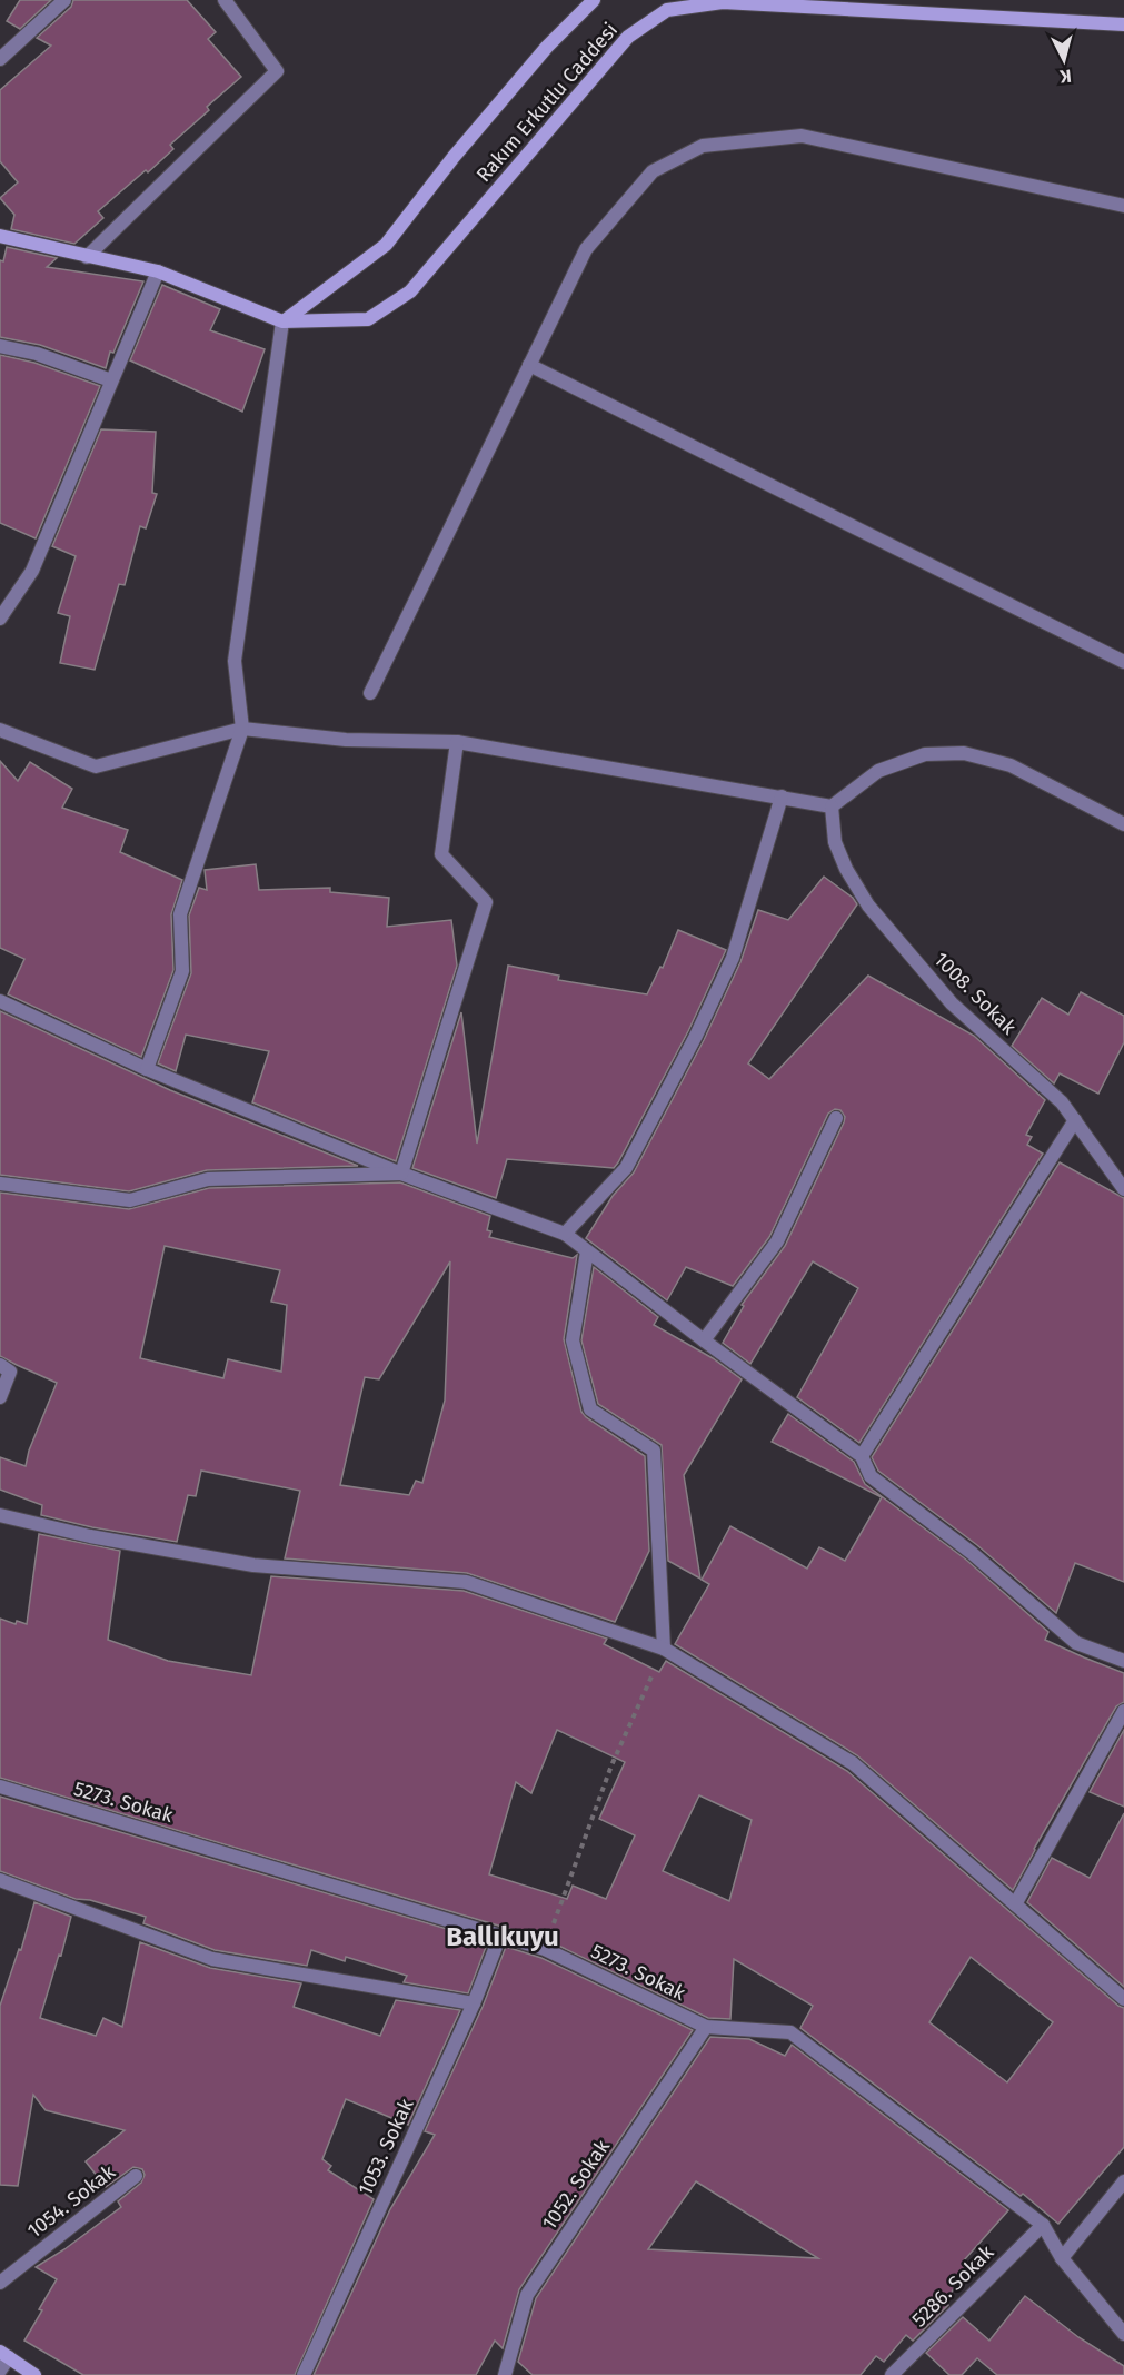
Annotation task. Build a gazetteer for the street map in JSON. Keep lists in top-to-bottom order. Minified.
{"streets":{"main road":["Rakım Erkutlu Caddesi"],"street":["1008. Sokak","5273. Sokak","1053. Sokak","1052. Sokak","1054. Sokak","5286. Sokak"]},"crossings":[["5273. Sokak","1053. Sokak"],["5273. Sokak","1052. Sokak"],["5273. Sokak","5286. Sokak"]],"districts":["Ballıkuyu"],"north":"bottom"}
